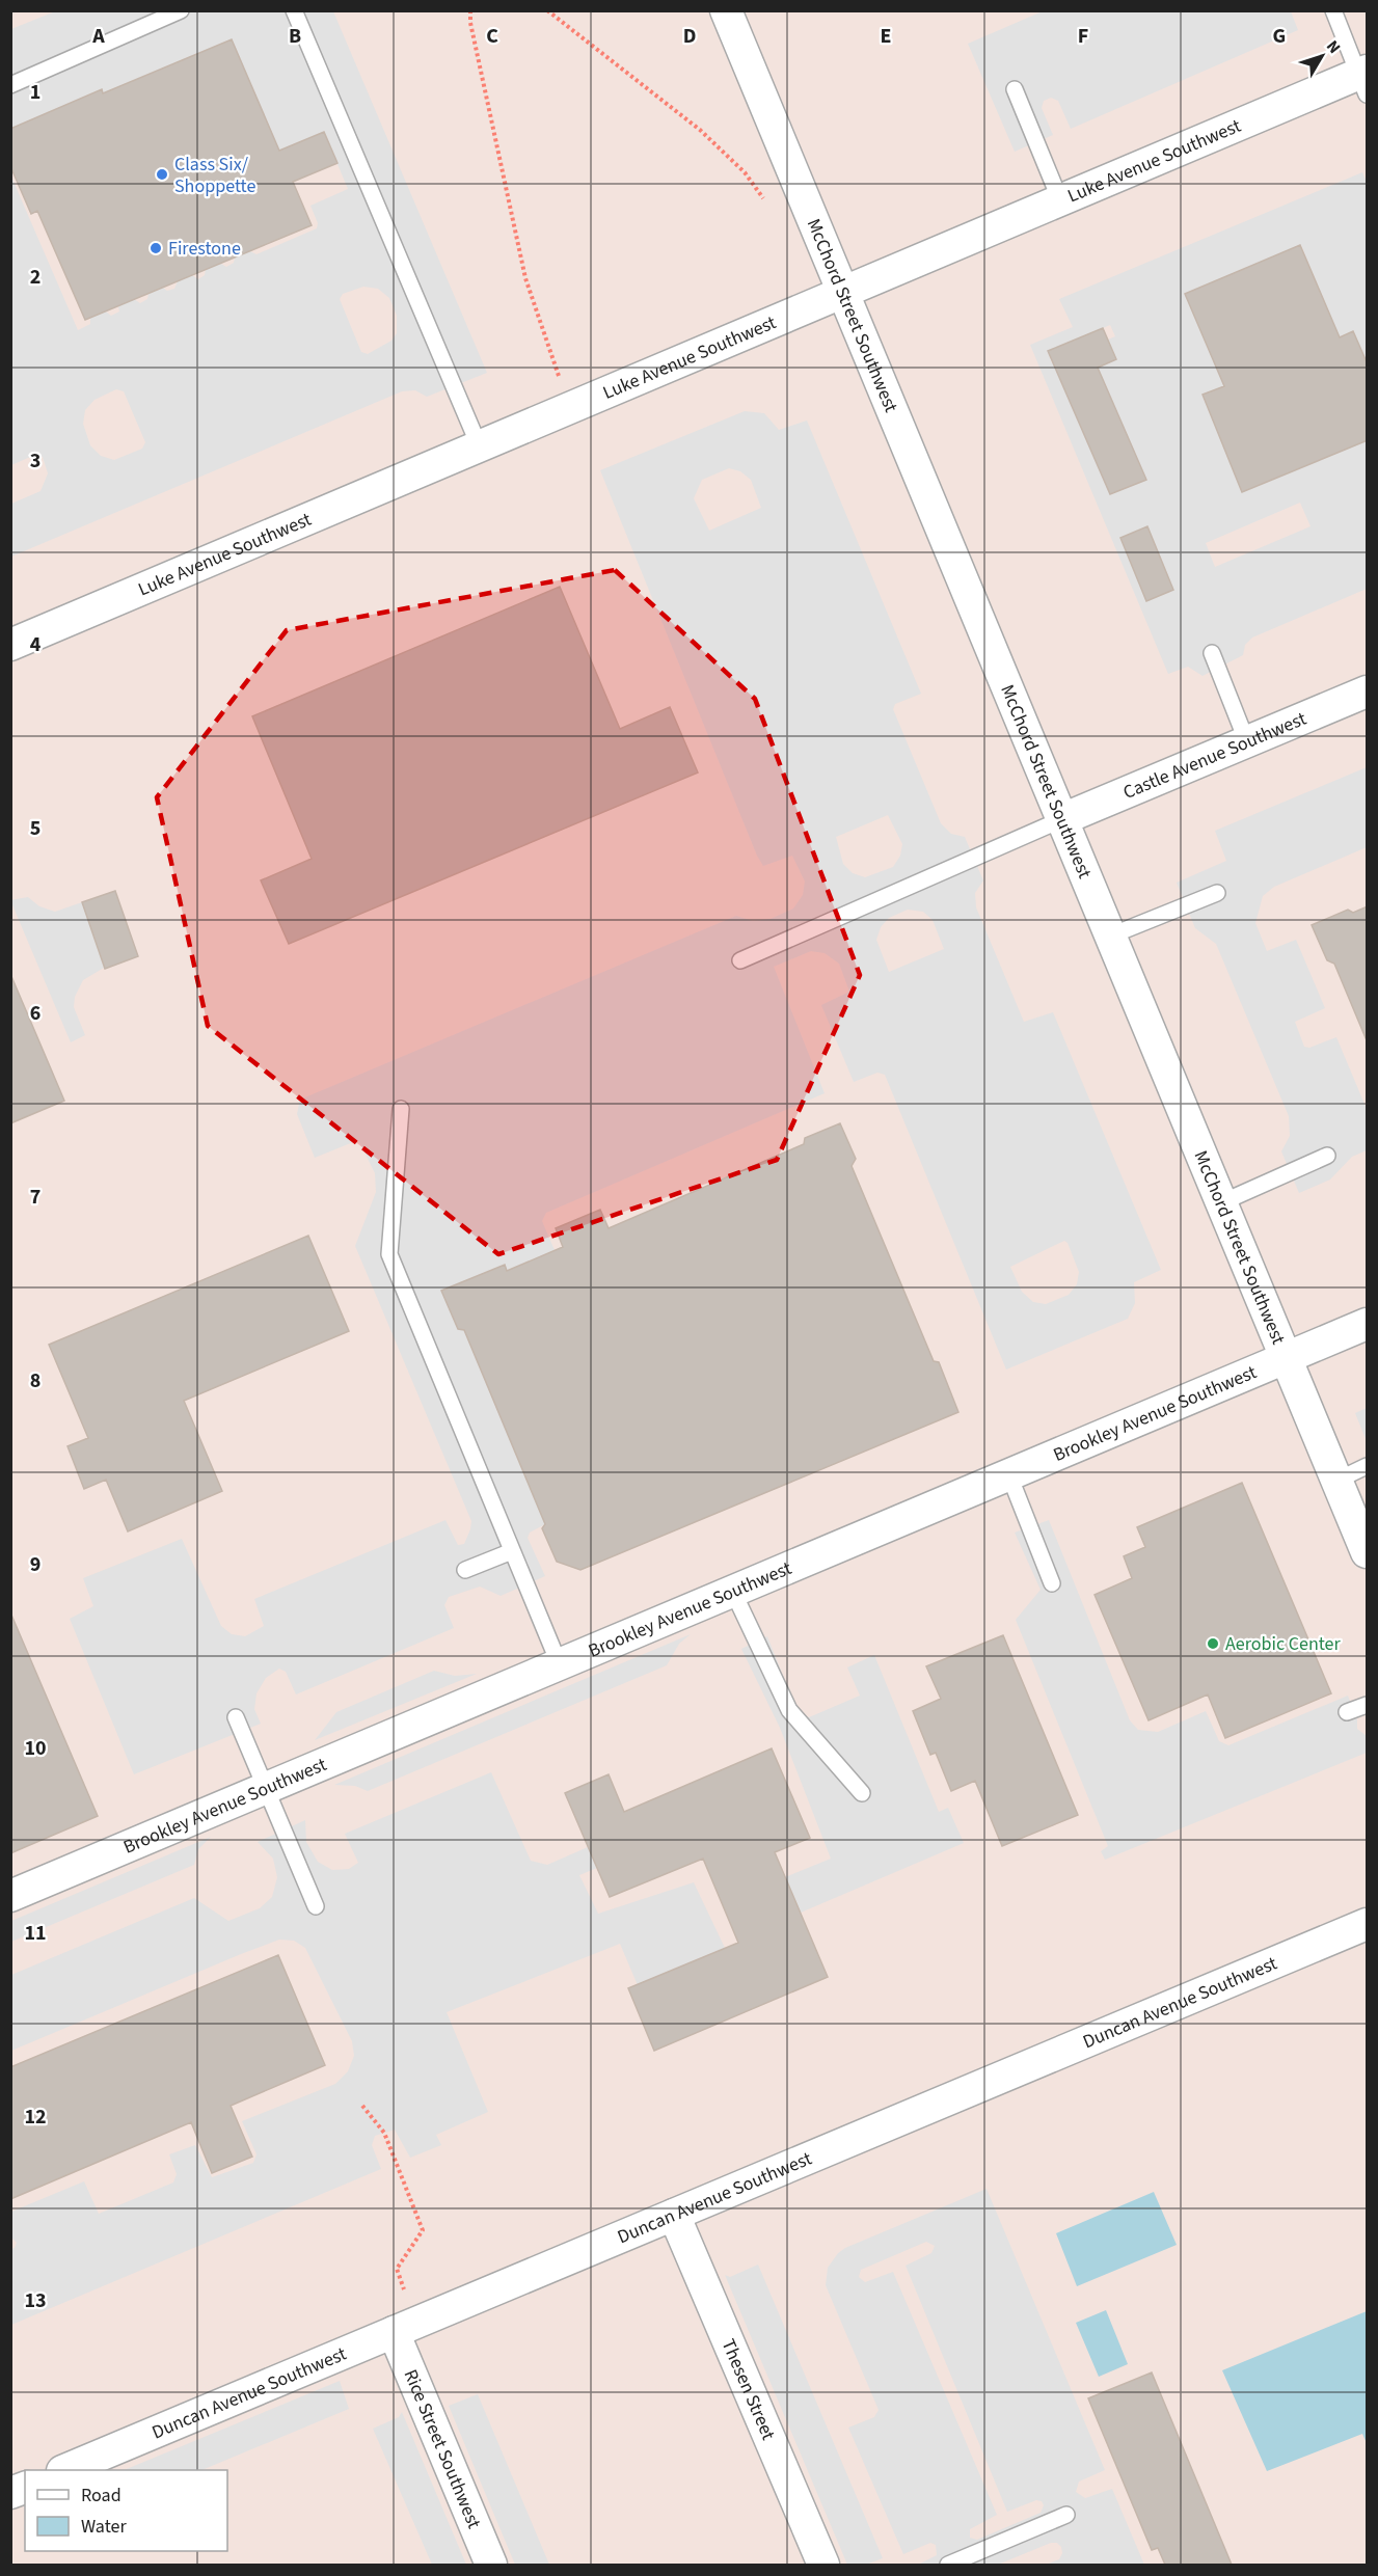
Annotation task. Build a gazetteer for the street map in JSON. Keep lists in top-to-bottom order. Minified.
{"streets":{"street":["Luke Avenue Southwest","McChord Street Southwest","Castle Avenue Southwest","Brookley Avenue Southwest","Duncan Avenue Southwest","Thesen Street","Rice Street Southwest"]},"crossings":[["Luke Avenue Southwest","McChord Street Southwest"],["McChord Street Southwest","Castle Avenue Southwest"],["McChord Street Southwest","Brookley Avenue Southwest"],["Duncan Avenue Southwest","Thesen Street"],["Duncan Avenue Southwest","Rice Street Southwest"]],"places":["Class Six/ Shoppette","Firestone","Aerobic Center"],"legend":["Road","Water"],"north":"top right","grid":{"columns":["A","B","C","D","E","F","G"],"rows":["1","2","3","4","5","6","7","8","9","10","11","12","13"]}}
